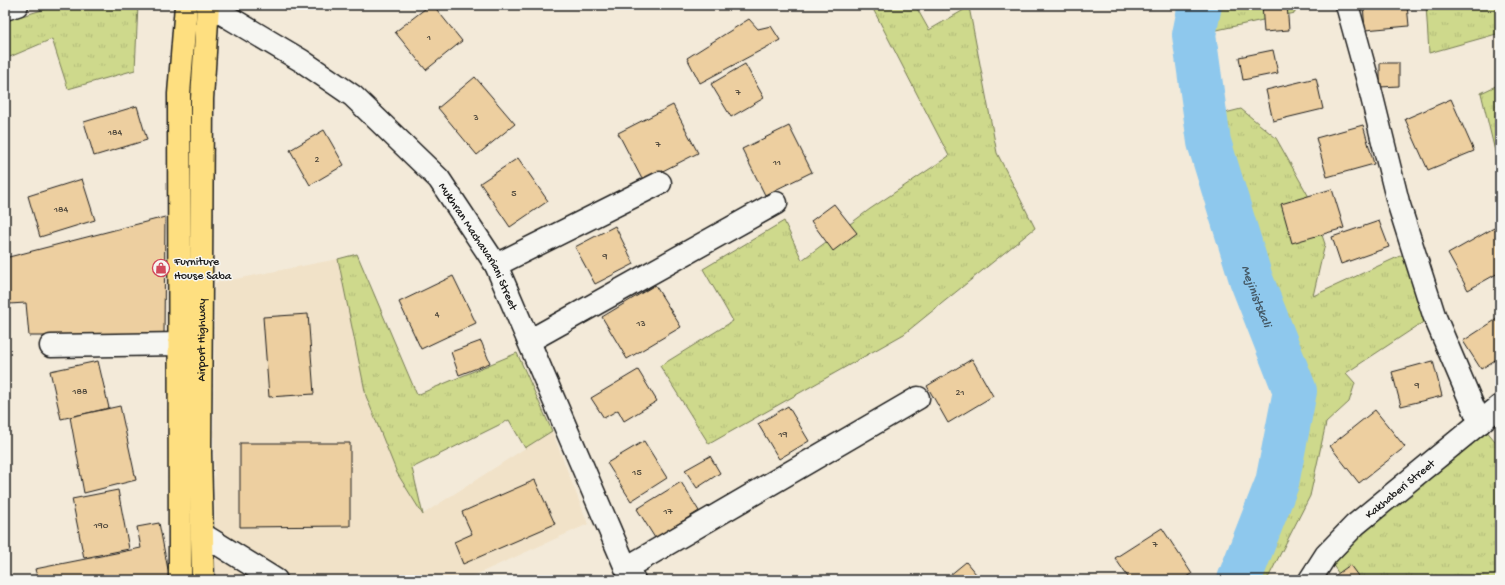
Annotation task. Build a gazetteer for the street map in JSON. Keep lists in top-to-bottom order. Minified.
{"streets":{"highway":["Airport Highway"],"street":["Mukhran Machavariani Street","Kakhaberi Street"]},"crossings":[["Mukhran Machavariani Street","Airport Highway"]],"water":["Mejinistskali"],"places":{"shop":["Furniture House Saba"]},"house_numbers":["1","7","3","184","7","2","11","5","184","9","4","13","9","188","21","19","15","17","190","7"]}
